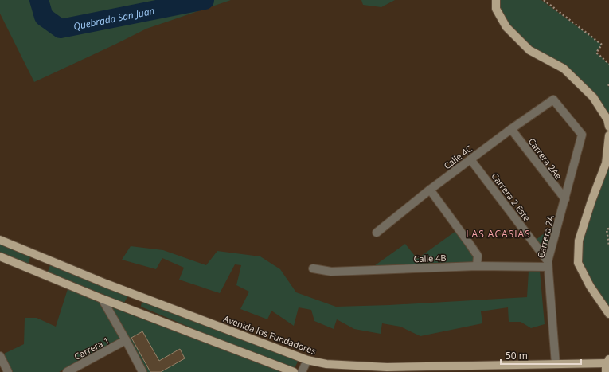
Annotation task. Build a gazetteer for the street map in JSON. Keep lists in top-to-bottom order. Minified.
{"streets":{"main road":["Avenida los Fundadores"],"street":["Calle 4C","Carrera 2Ae","Carrera 2 Este","Carrera 2A","Calle 4B","Carrera 1"]},"crossings":[["Calle 4C","Carrera 2Ae"],["Calle 4C","Carrera 2 Este"],["Calle 4C","Carrera 2A"],["Carrera 2Ae","Carrera 2A"],["Carrera 2 Este","Carrera 2A"],["Carrera 2 Este","Calle 4B"],["Carrera 2A","Calle 4B"],["Carrera 2A","Avenida los Fundadores"]],"districts":["LAS ACASIAS"],"water":["Quebrada San Juan"],"scale_bar":"50 m"}
